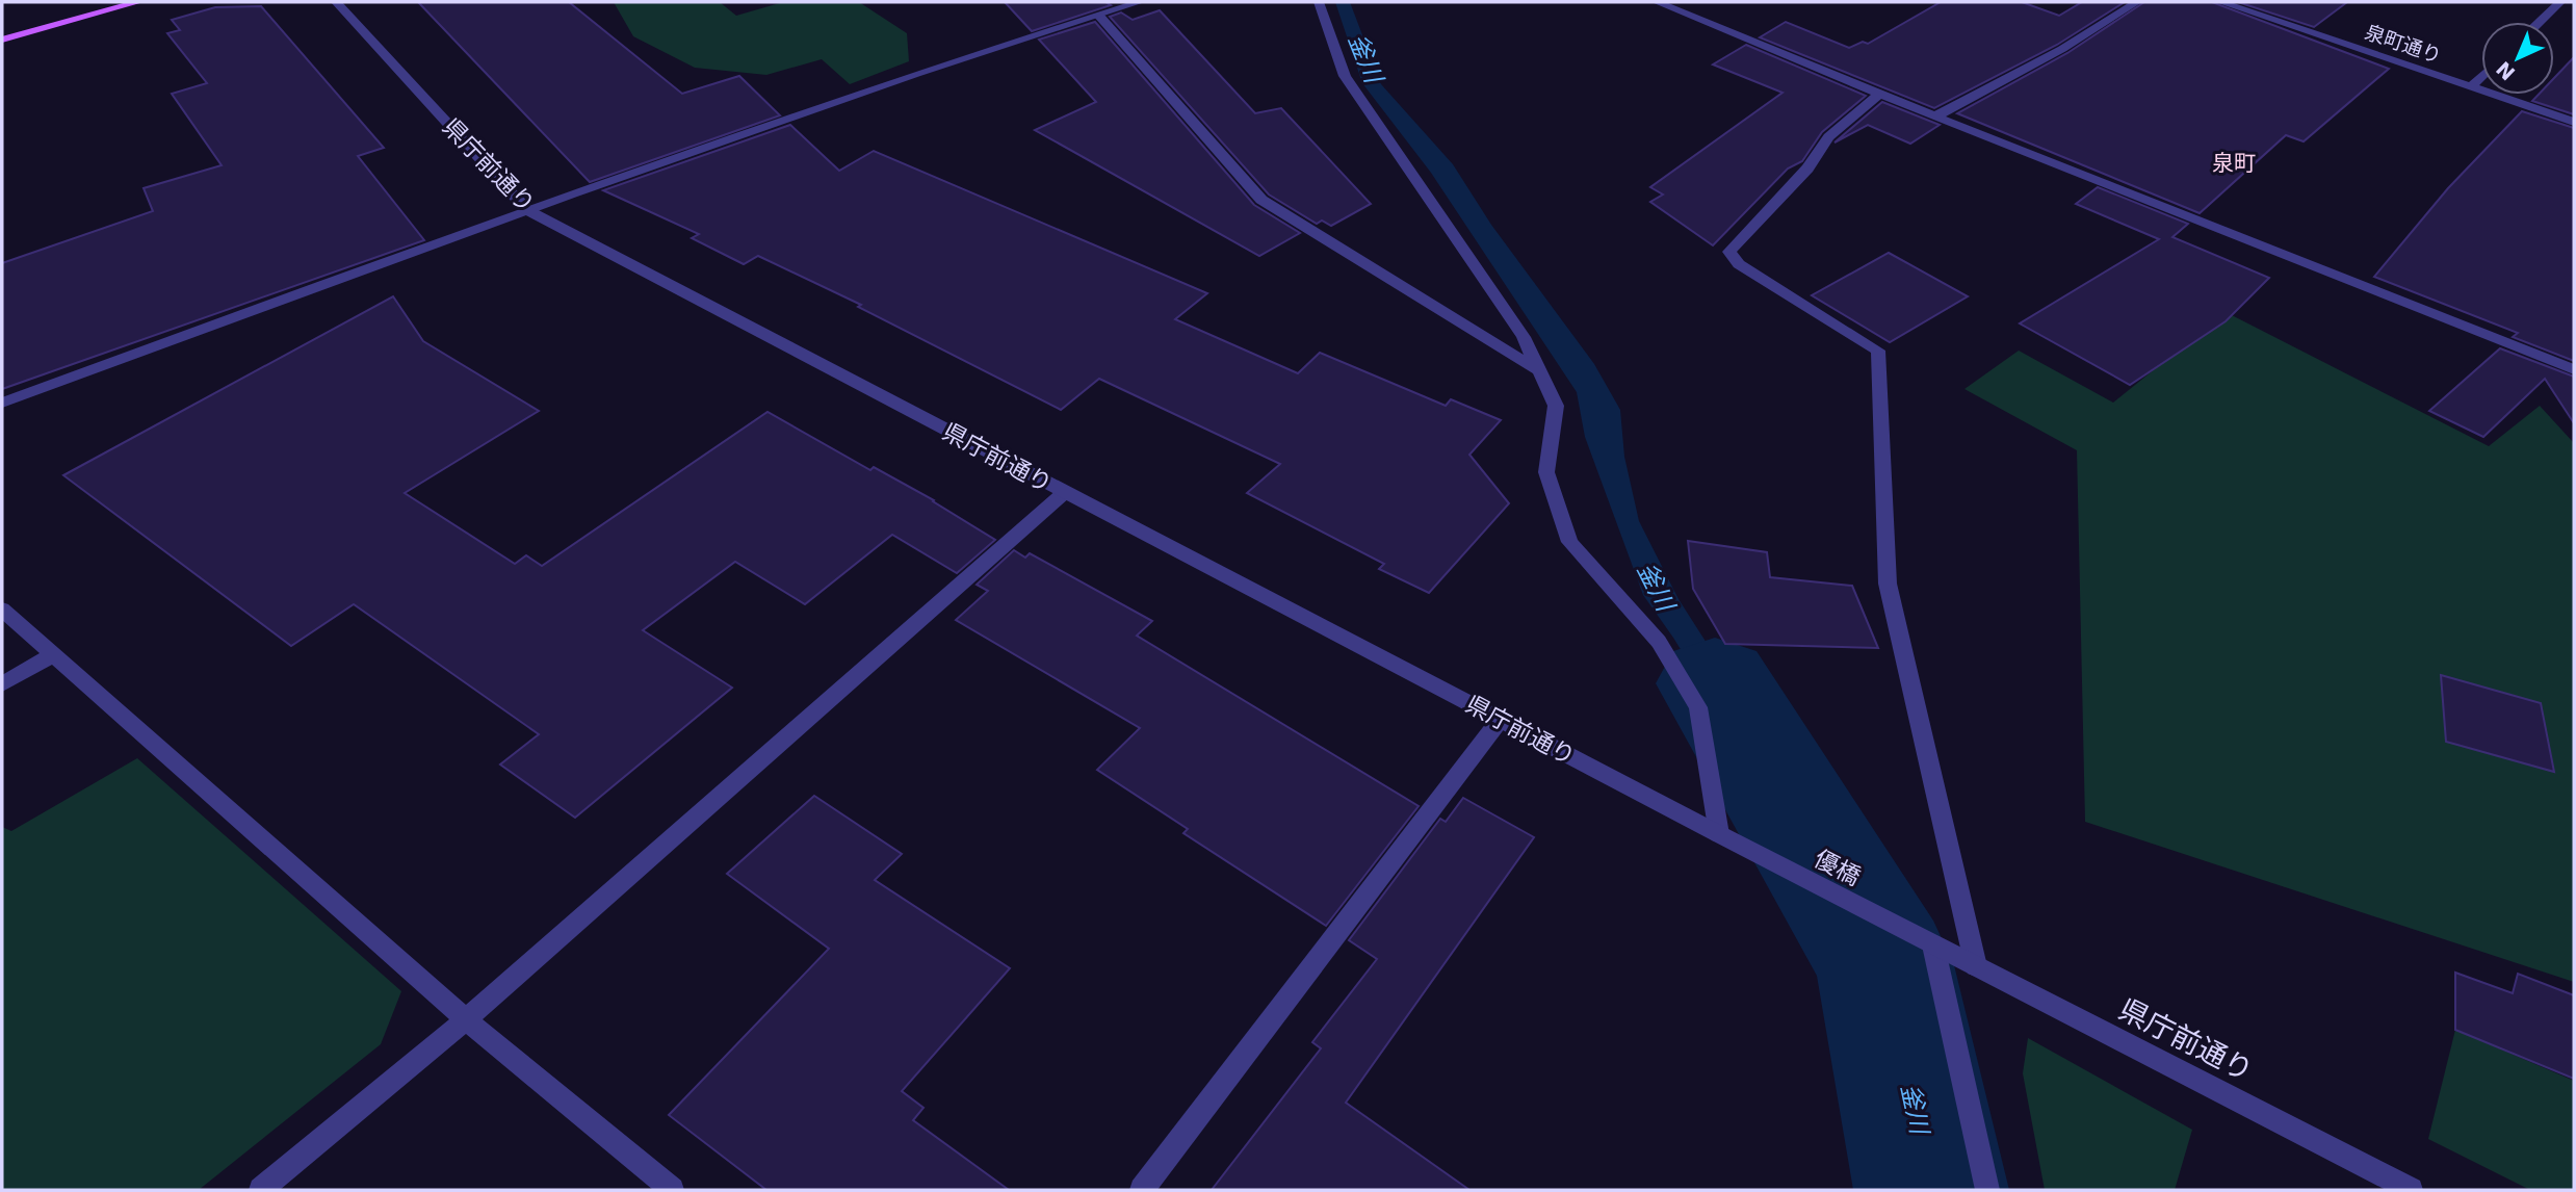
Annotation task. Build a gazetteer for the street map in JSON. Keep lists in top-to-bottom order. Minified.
{"streets":{"street":["泉町通り","県庁前通り","優橋"]},"crossings":[["県庁前通り","優橋"]],"districts":["泉町"],"water":["釜川"],"north":"bottom left"}
